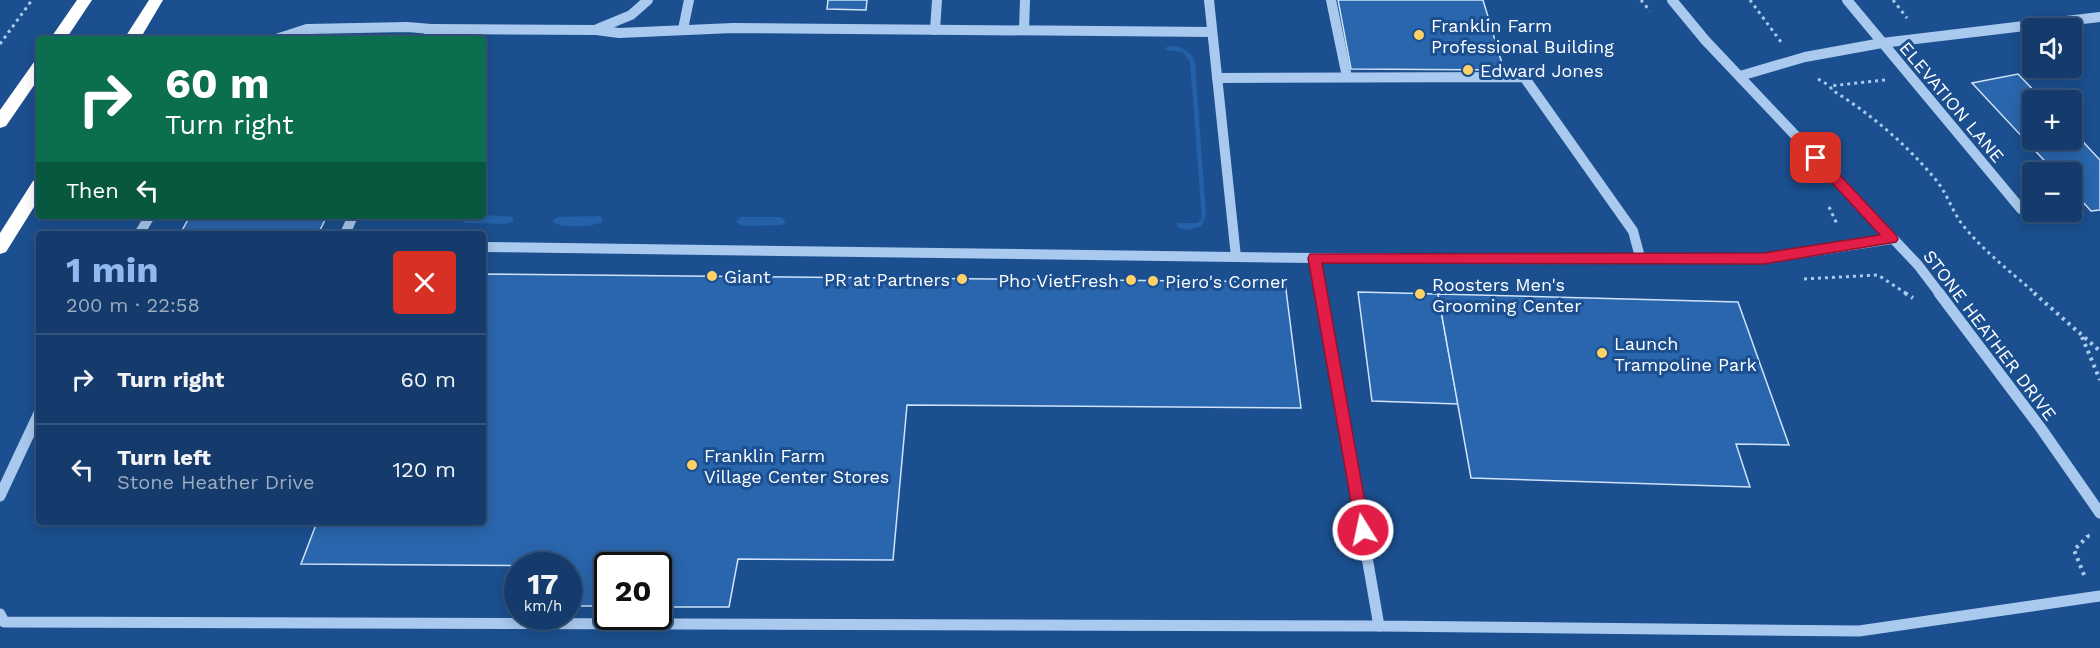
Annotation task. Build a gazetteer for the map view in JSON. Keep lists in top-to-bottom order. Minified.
{"streets":{"street":["ELEVATION LANE","STONE HEATHER DRIVE"]},"crossings":[["ELEVATION LANE","STONE HEATHER DRIVE"]],"places":["Franklin Farm Professional Building","Edward Jones","Giant","PR at Partners","Pho VietFresh","Piero's Corner","Roosters Men's Grooming Center","Launch Trampoline Park","Franklin Farm Village Center Stores"],"page":{"map_buttons":["+","−"],"turn":["60 m","Turn right"],"then":"Then","heading":["1 min","200 m · 22:58"],"list":[{"name":"Turn right","value":"60 m"},{"name":"Turn left","note":"Stone Heather Drive","value":"120 m"}],"speed":"17 km/h","limit":"20"}}
